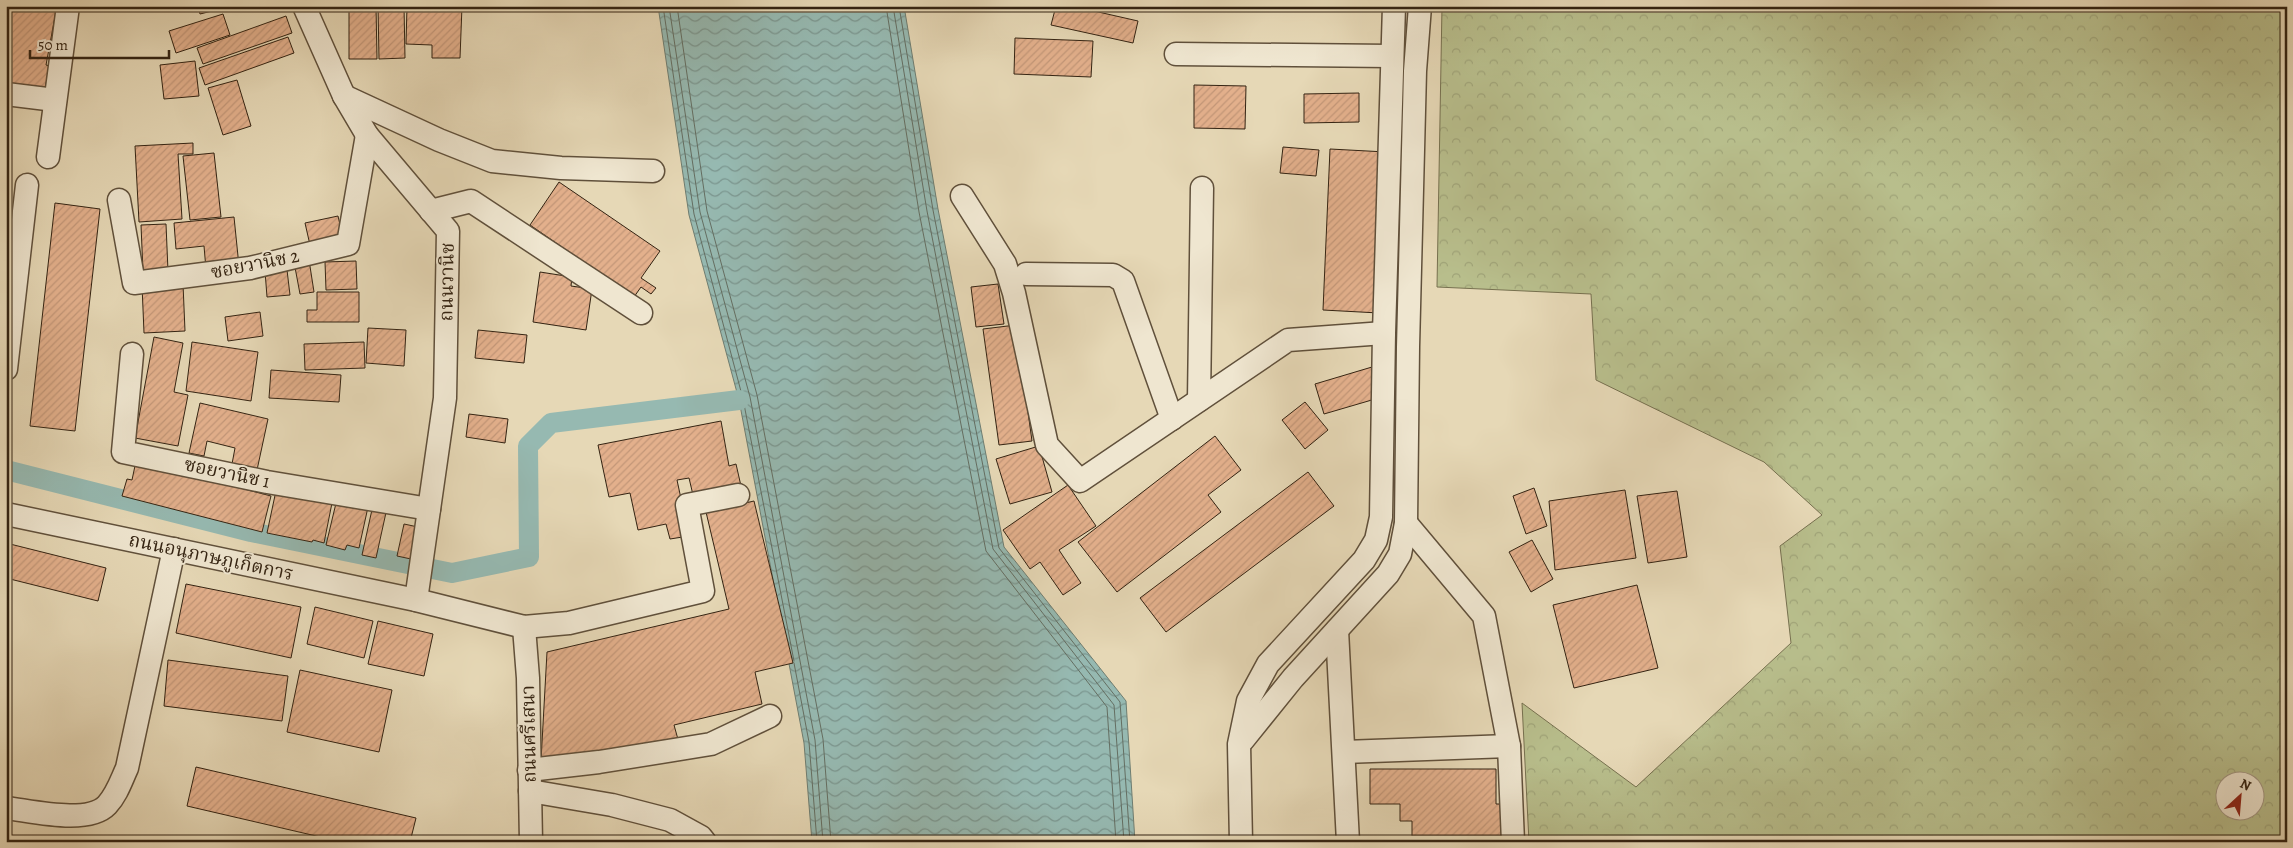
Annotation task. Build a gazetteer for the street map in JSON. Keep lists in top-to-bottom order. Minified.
{"streets":{"street":["ซอยวานิช 2","ถนนวานิช","ซอยวานิช 1","ถนนอนุภาษภูเก็ตการ","ถนนศรีเสนา"]},"crossings":[["ซอยวานิช 2","ถนนวานิช"],["ถนนวานิช","ซอยวานิช 1"],["ถนนวานิช","ถนนอนุภาษภูเก็ตการ"],["ถนนอนุภาษภูเก็ตการ","ถนนศรีเสนา"]],"scale_bar":"50 m","north":"top right"}
